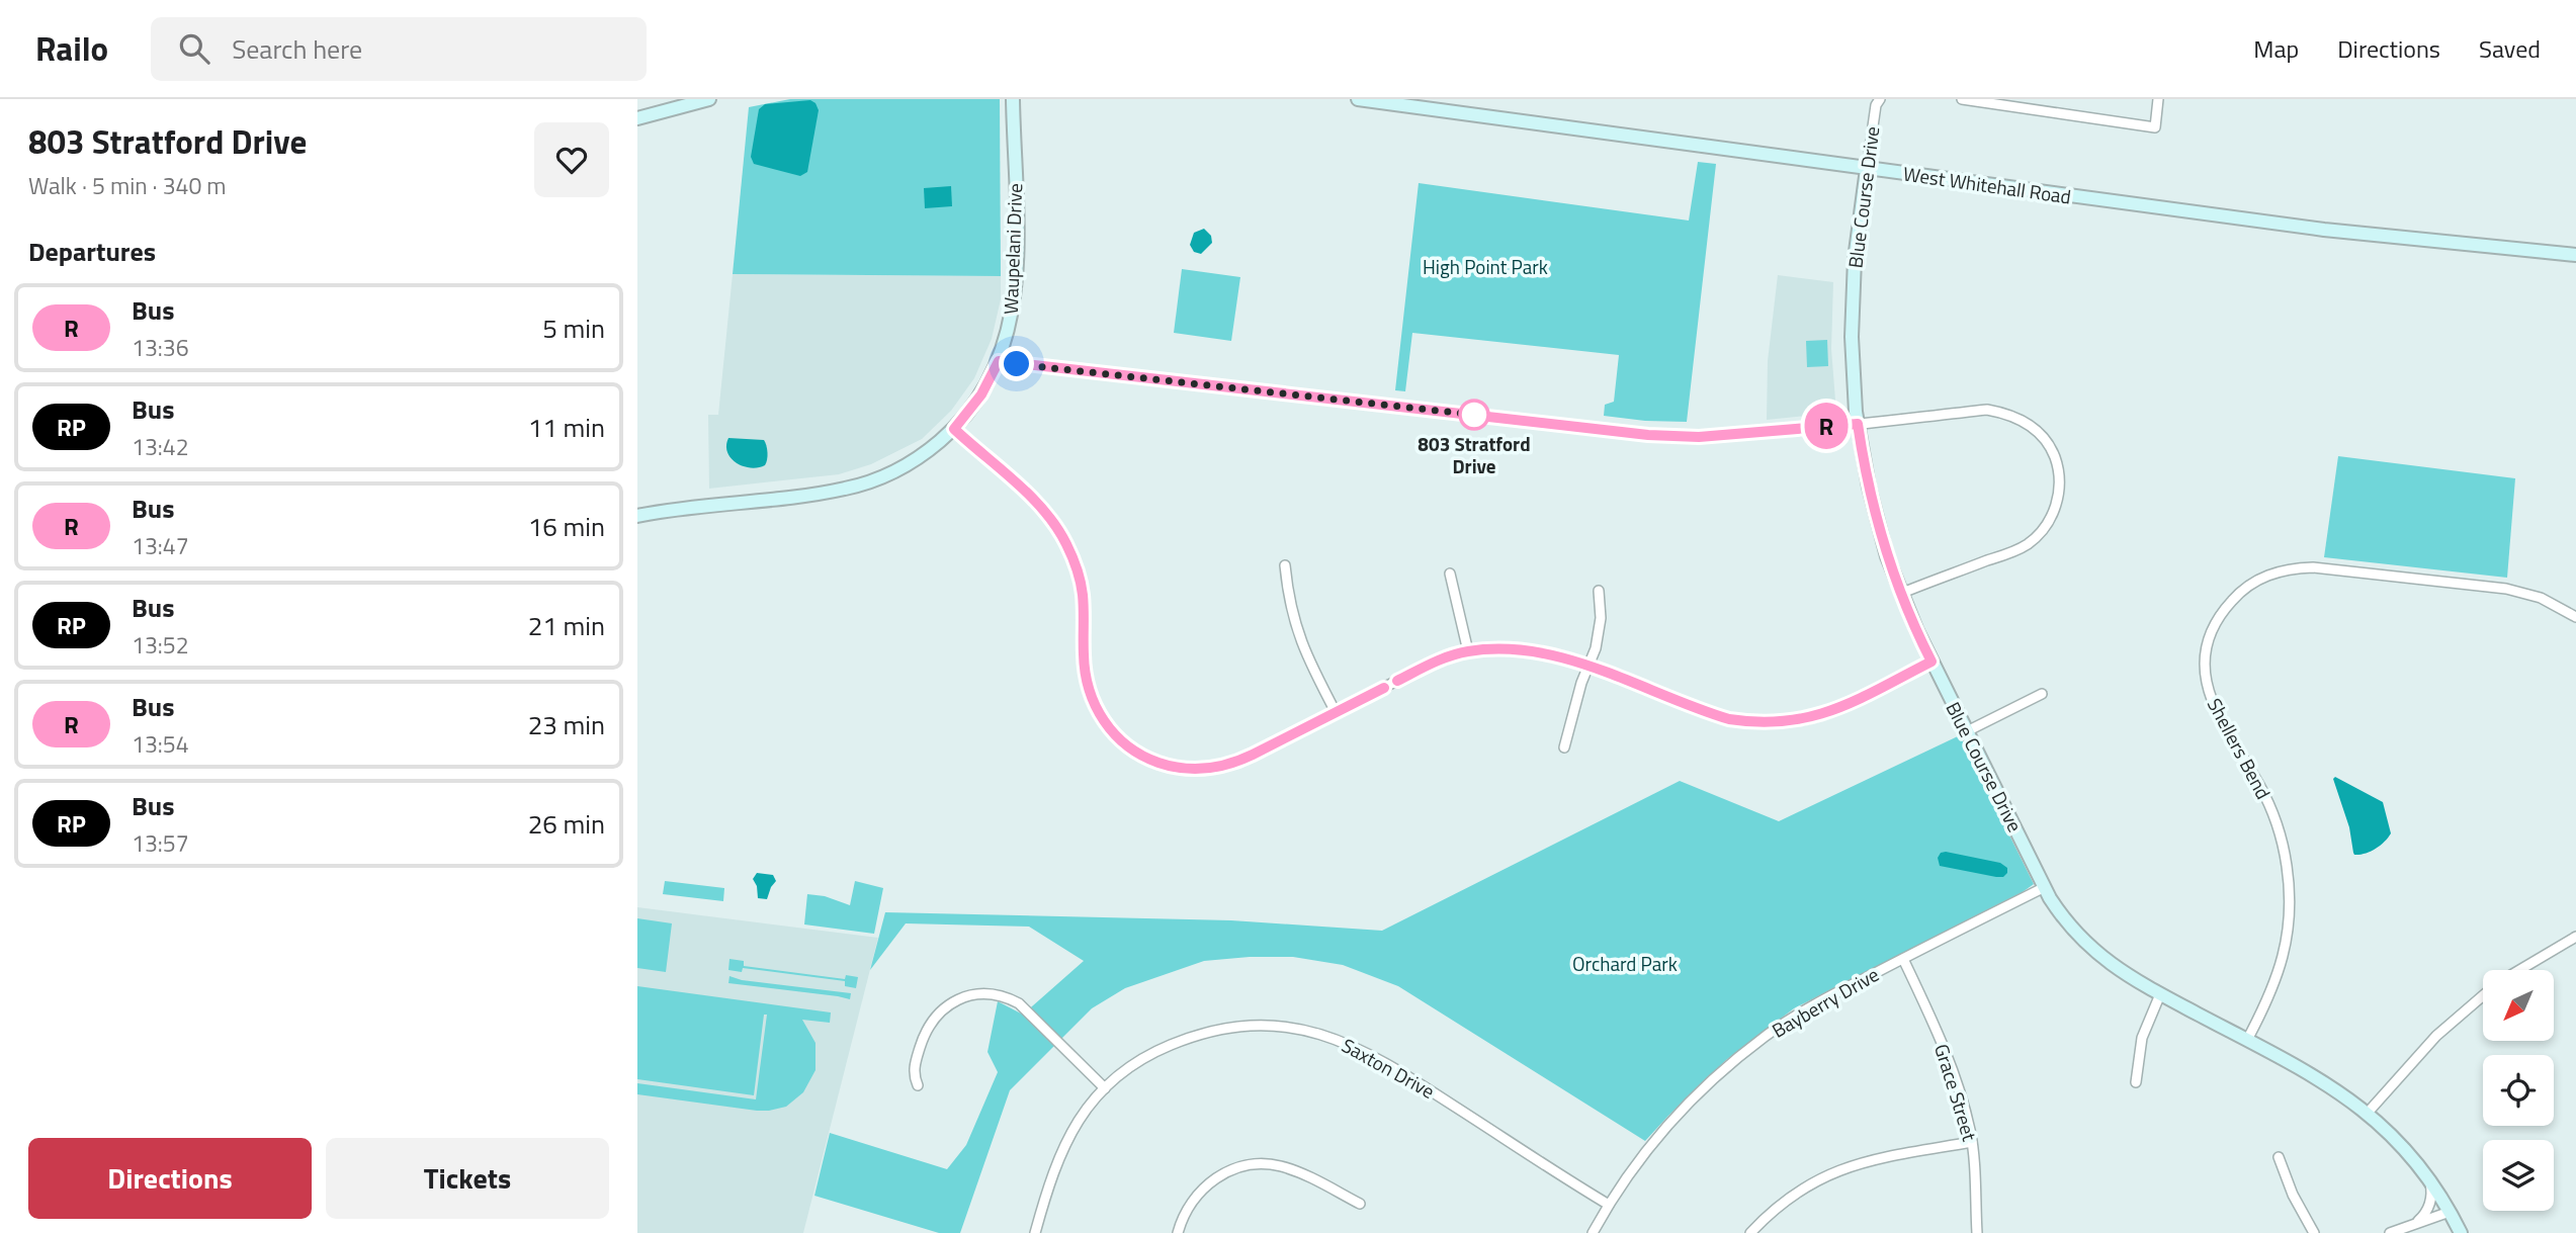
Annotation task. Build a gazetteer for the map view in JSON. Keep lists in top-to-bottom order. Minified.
{"streets":{"main road":["West Whitehall Road","Blue Course Drive","Waupelani Drive"],"street":["Shellers Bend","Bayberry Drive","Saxton Drive","Grace Street"]},"crossings":[["West Whitehall Road","Blue Course Drive"],["Blue Course Drive","Shellers Bend"],["Blue Course Drive","Bayberry Drive"],["Bayberry Drive","Saxton Drive"],["Bayberry Drive","Grace Street"]],"parks":["High Point Park","Orchard Park"],"places":["803 Stratford Drive"],"lines":["bus line R"],"north":"bottom left","page":{"header":"Railo","search":"Search here","nav":["Map","Directions","Saved"],"heading":[["803 Stratford Drive","Walk · 5 min · 340 m"],"Departures"],"on_map":"R","list":[{"mark":"R","name":"Bus","note":"13:36","value":"5 min"},{"mark":"RP","name":"Bus","note":"13:42","value":"11 min"},{"mark":"R","name":"Bus","note":"13:47","value":"16 min"},{"mark":"RP","name":"Bus","note":"13:52","value":"21 min"},{"mark":"R","name":"Bus","note":"13:54","value":"23 min"},{"mark":"RP","name":"Bus","note":"13:57","value":"26 min"}],"buttons":["Directions","Tickets"]}}
